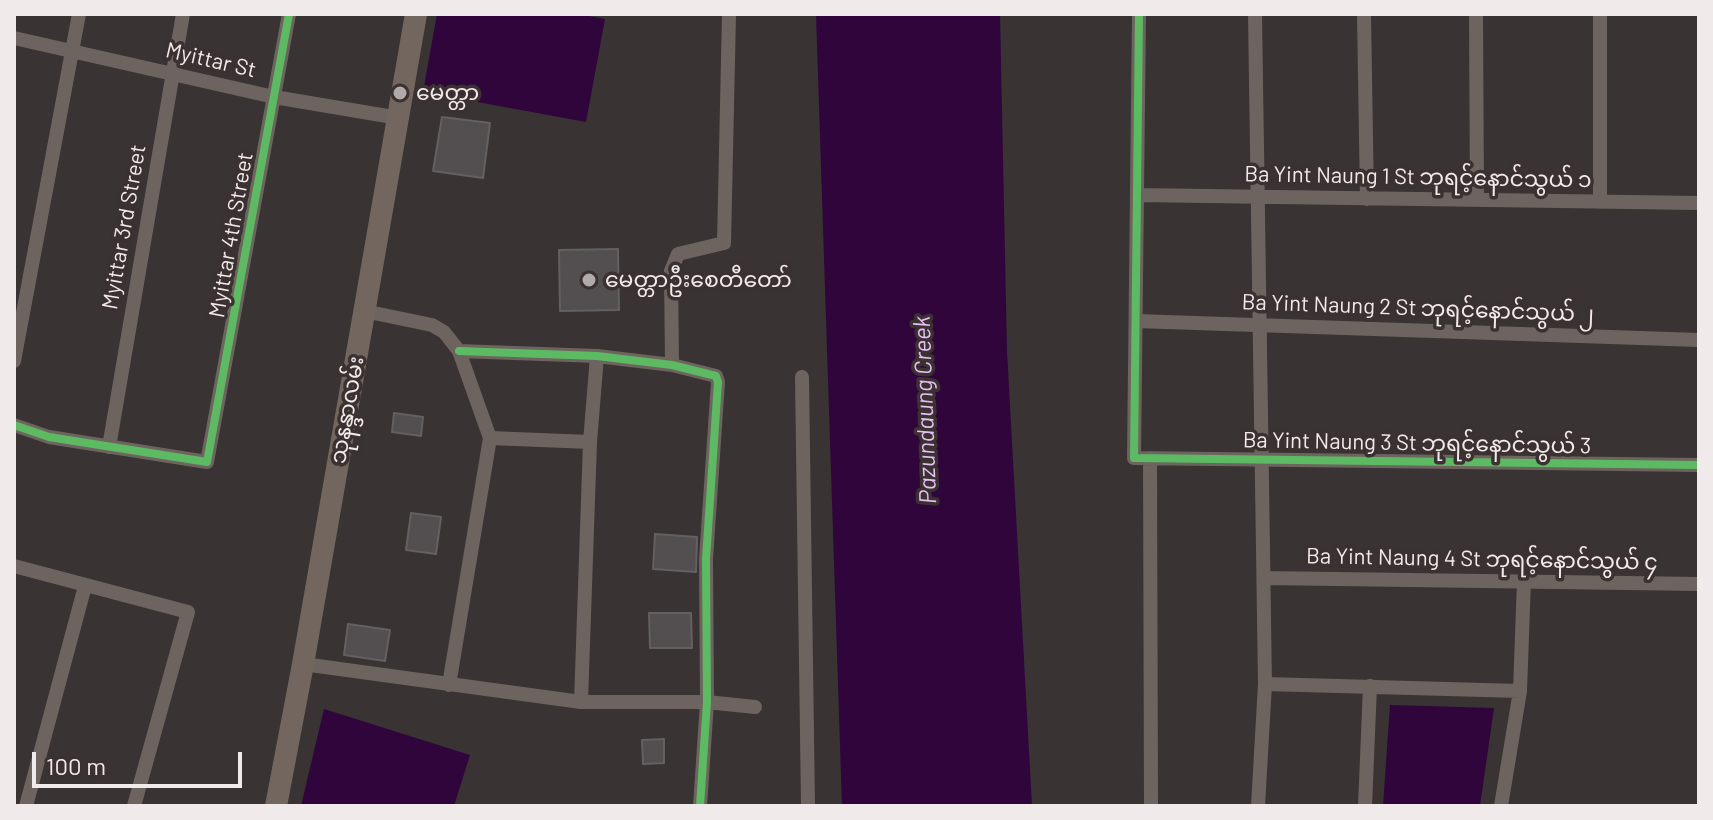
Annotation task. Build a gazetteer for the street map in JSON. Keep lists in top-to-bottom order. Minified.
{"streets":{"main road":["သုနန္ဒာလမ်း"],"street":["Myittar St","Ba Yint Naung 1 St ဘုရင့်နောင်သွယ် ၁","Myittar 3rd Street","Myittar 4th Street","Ba Yint Naung 2 St ဘုရင့်နောင်သွယ် ၂","Ba Yint Naung 3 St ဘုရင့်နောင်သွယ် 3","Ba Yint Naung 4 St ဘုရင့်နောင်သွယ် ၄"]},"crossings":[["Myittar St","Myittar 3rd Street"],["Myittar St","Myittar 4th Street"],["Myittar St","သုနန္ဒာလမ်း"],["Myittar 3rd Street","Myittar 4th Street"],["Ba Yint Naung 2 St ဘုရင့်နောင်သွယ် ၂","Ba Yint Naung 3 St ဘုရင့်နောင်သွယ် 3"]],"water":["Pazundaung Creek"],"places":["မေတ္တာ","မေတ္တာဦးစေတီတော်"],"scale_bar":"100 m"}
